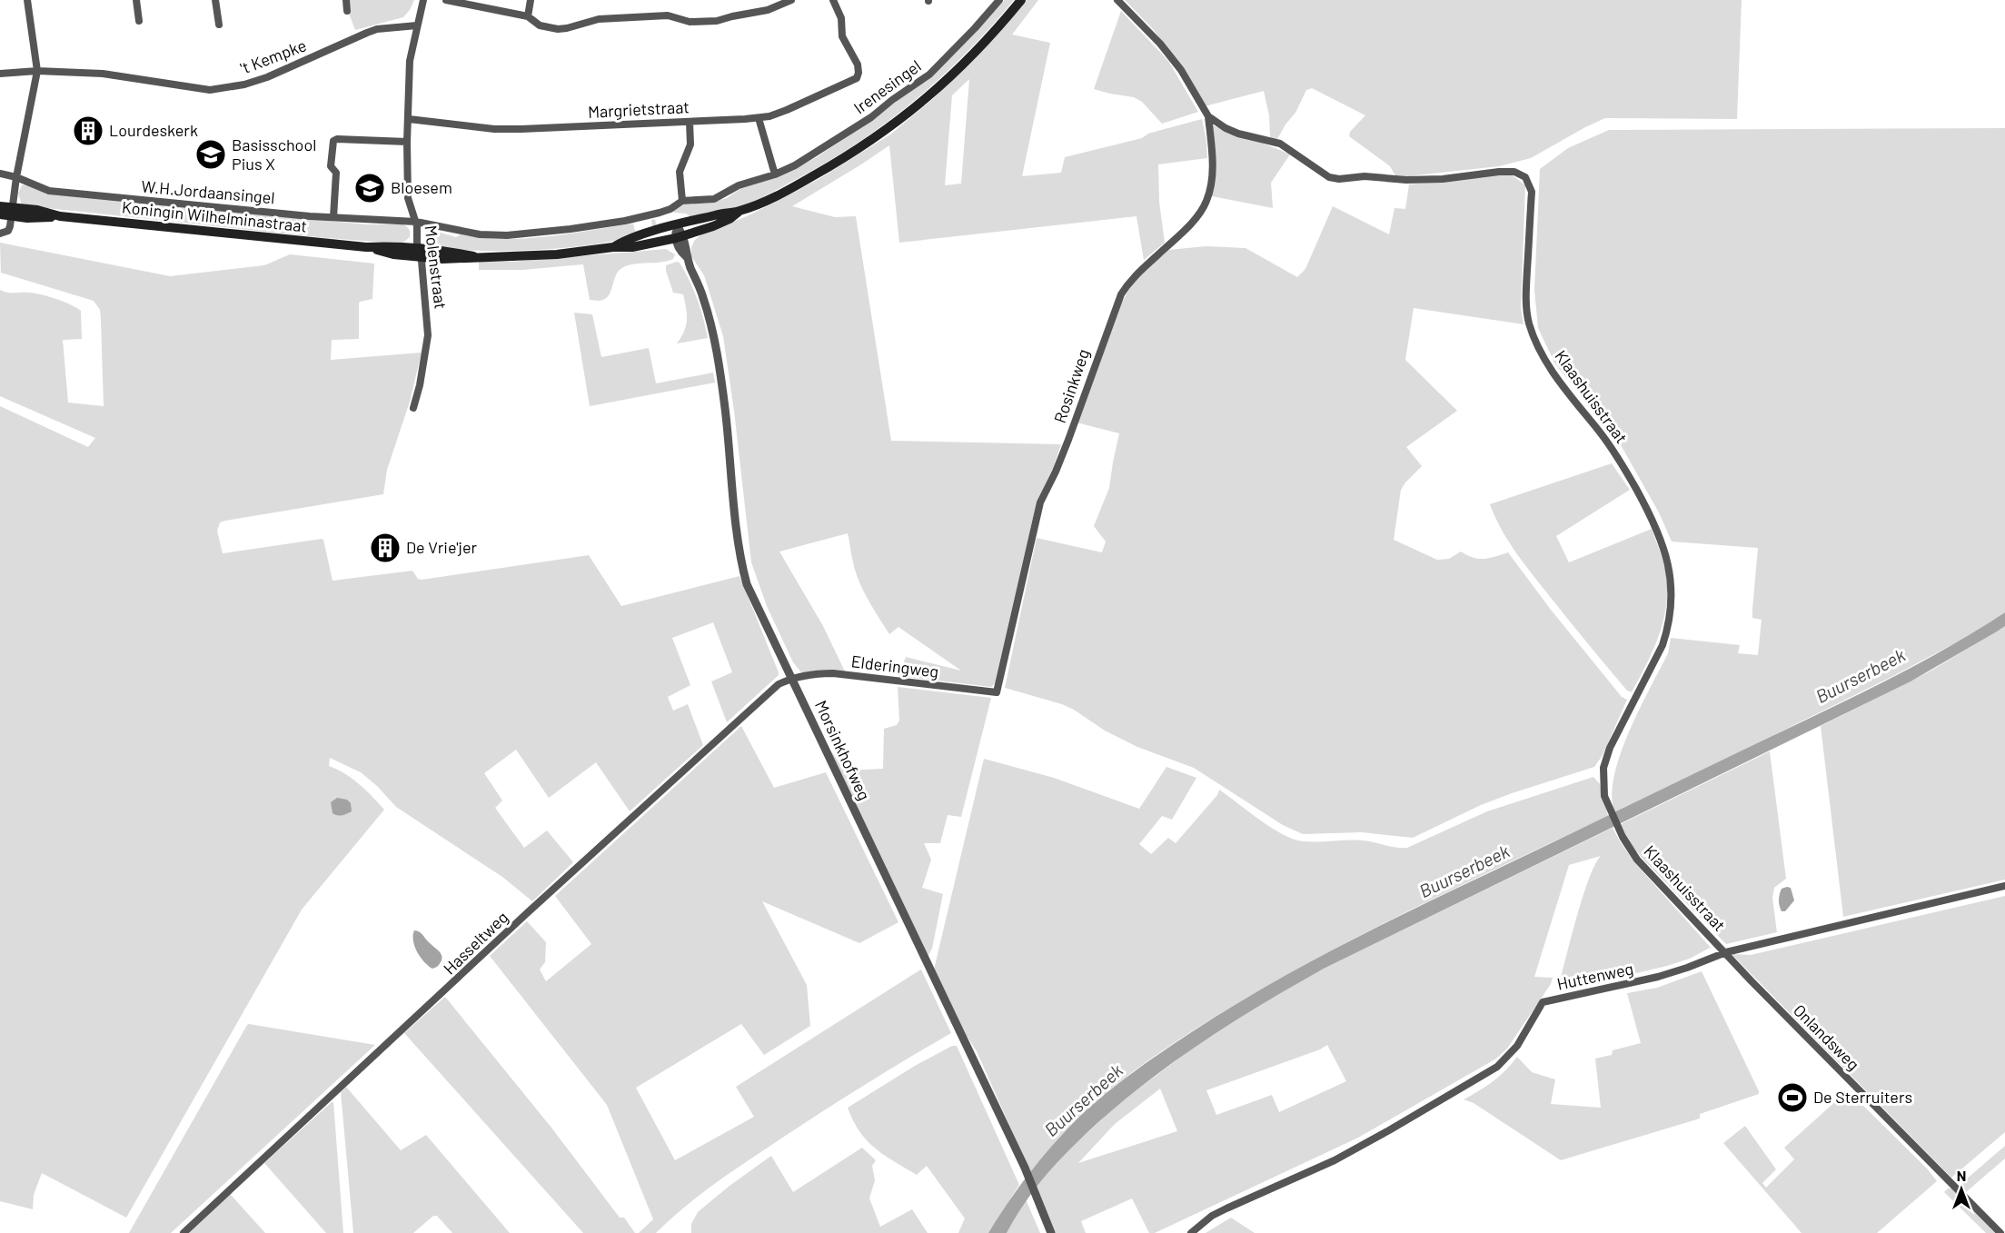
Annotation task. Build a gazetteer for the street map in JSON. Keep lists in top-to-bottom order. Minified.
{"streets":{"main road":["Koningin Wilhelminastraat"],"street":["'t Kempke","Irenesingel","Margrietstraat","W.H.Jordaansingel","Molenstraat","Rosinkweg","Klaashuisstraat","Elderingweg","Morsinkhofweg","Hasseltweg","Huttenweg","Onlandsweg"]},"crossings":[["'t Kempke","Molenstraat"],["Irenesingel","W.H.Jordaansingel"],["Irenesingel","Molenstraat"],["Margrietstraat","Molenstraat"],["W.H.Jordaansingel","Molenstraat"],["Koningin Wilhelminastraat","Molenstraat"],["Koningin Wilhelminastraat","Morsinkhofweg"],["Rosinkweg","Klaashuisstraat"],["Rosinkweg","Elderingweg"],["Klaashuisstraat","Huttenweg"],["Klaashuisstraat","Onlandsweg"],["Elderingweg","Morsinkhofweg"],["Elderingweg","Hasseltweg"],["Morsinkhofweg","Hasseltweg"],["Huttenweg","Onlandsweg"]],"water":["Buurserbeek"],"places":{"building":["Lourdeskerk","De Vrie'jer"],"school or university":["Basisschool Pius X","Bloesem"],"sports":["De Sterruiters"]},"north":"top"}
